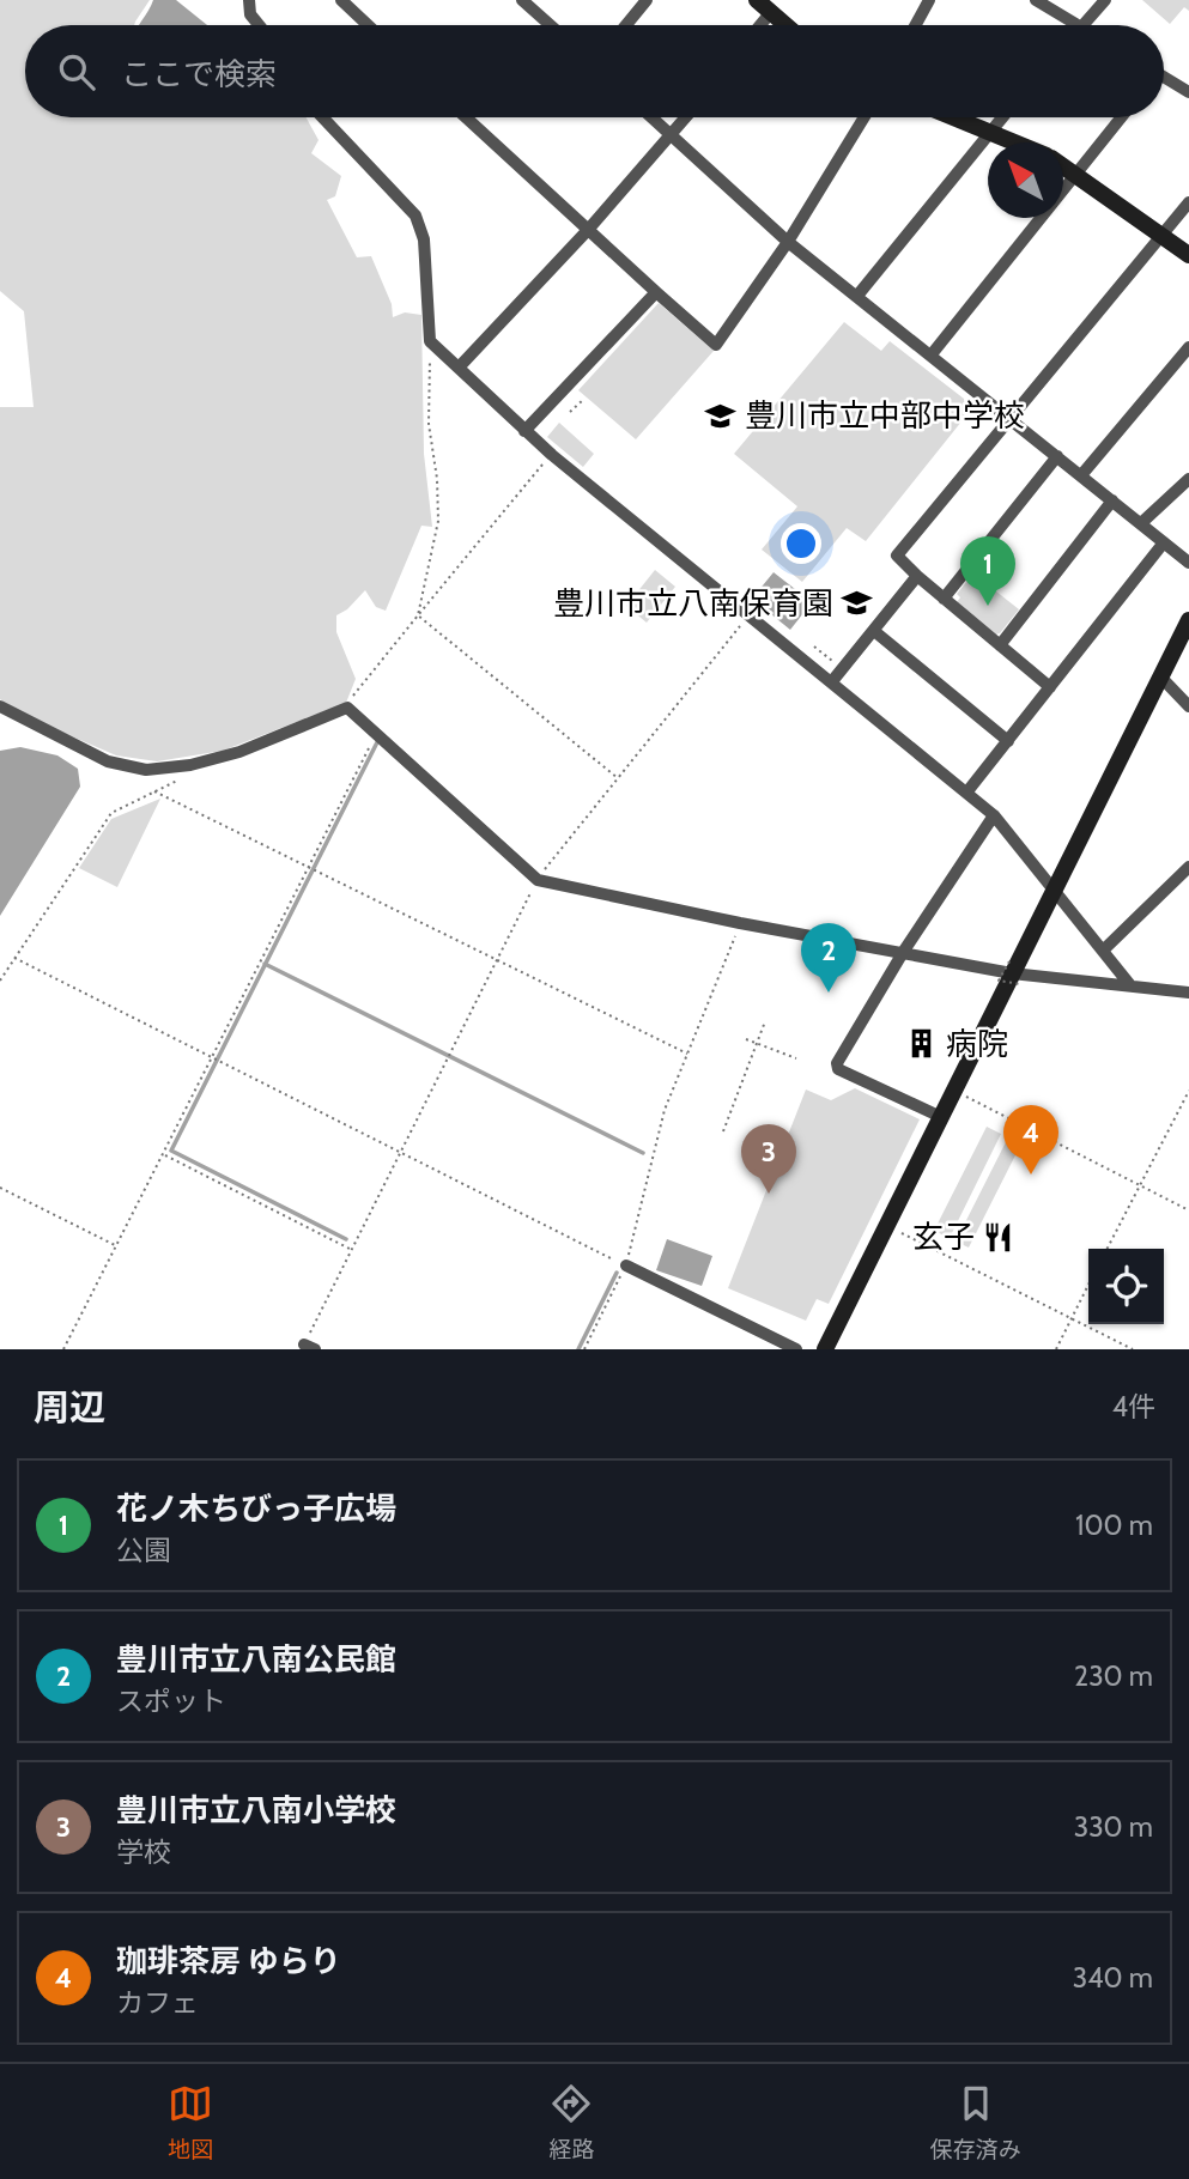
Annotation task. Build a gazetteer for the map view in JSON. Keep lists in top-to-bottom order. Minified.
{"places":{"school or university":["豊川市立中部中学校","豊川市立八南保育園"],"building":["病院"],"restaurant":["玄子"]},"north":"top left","page":{"search":"ここで検索","pins":["1","2","4","3"],"heading":["周辺","4件"],"list":[{"mark":"1","name":"花ノ木ちびっ子広場","note":"公園","value":"100 m"},{"mark":"2","name":"豊川市立八南公民館","note":"スポット","value":"230 m"},{"mark":"3","name":"豊川市立八南小学校","note":"学校","value":"330 m"},{"mark":"4","name":"珈琲茶房 ゆらり","note":"カフェ","value":"340 m"}],"nav":["地図","経路","保存済み"]}}
